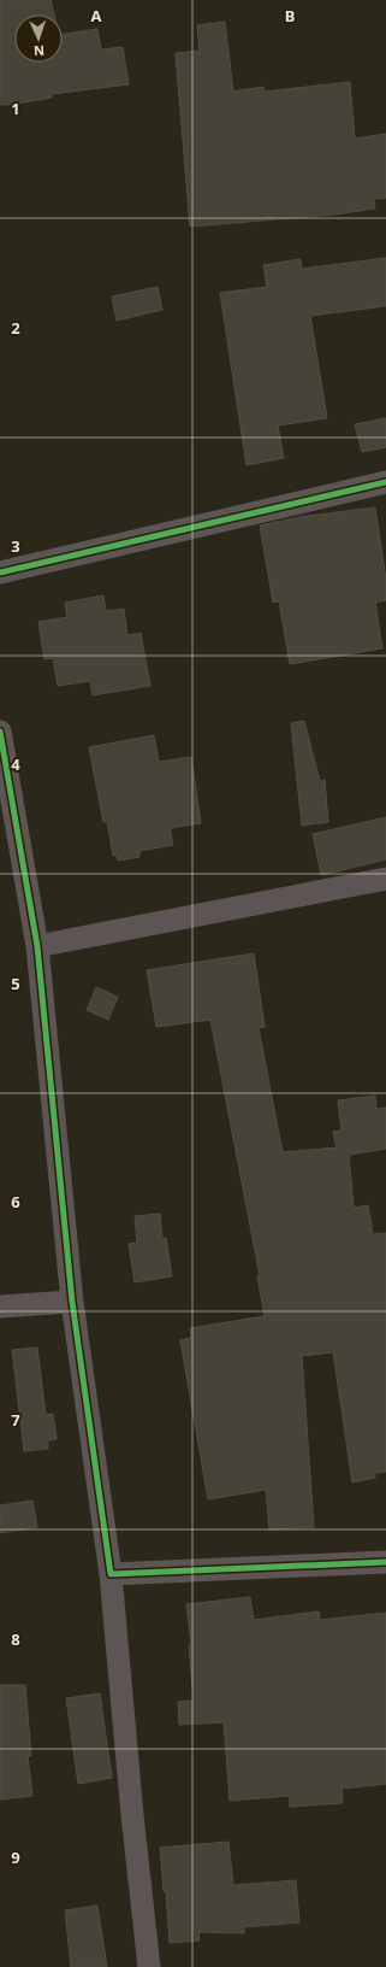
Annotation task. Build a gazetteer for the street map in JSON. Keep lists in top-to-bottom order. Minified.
{"north":"bottom","grid":{"columns":["A","B"],"rows":["1","2","3","4","5","6","7","8","9"]}}
